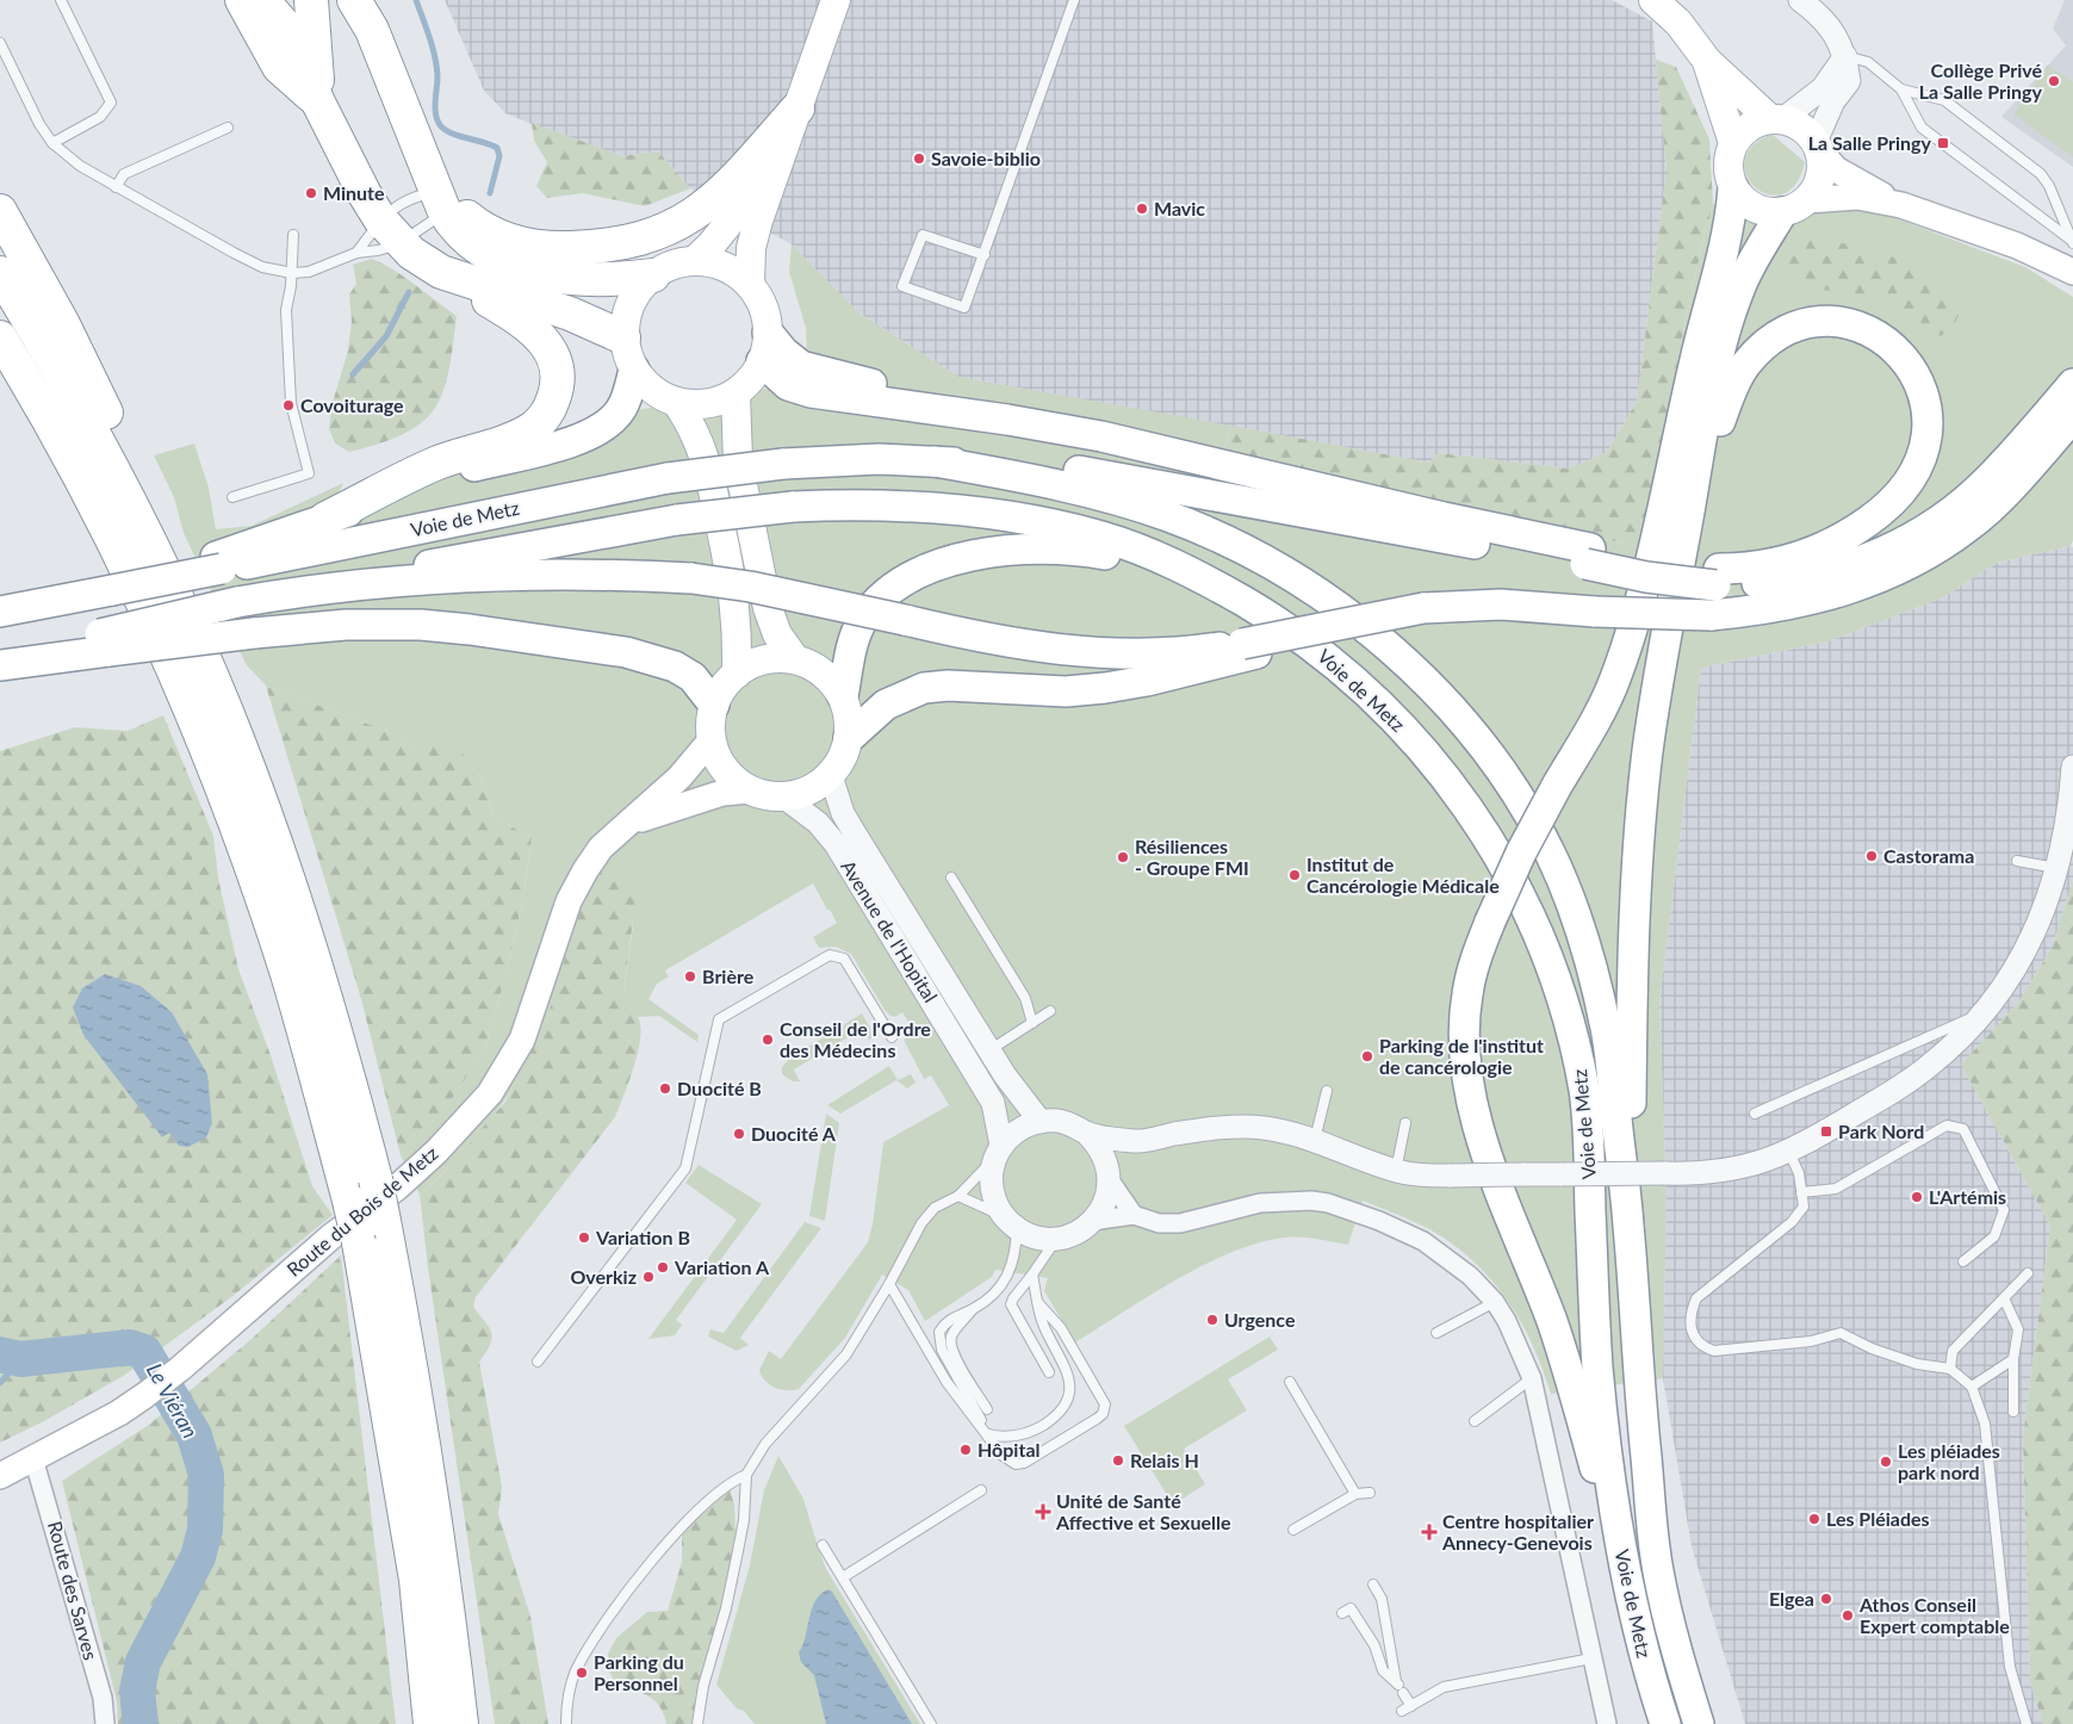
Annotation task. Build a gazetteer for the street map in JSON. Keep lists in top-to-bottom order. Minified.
{"streets":{"highway":["Voie de Metz"],"main road":["Route du Bois de Metz"],"street":["Avenue de l'Hopital","Route des Sarves"]},"crossings":[["Avenue de l'Hopital","Route du Bois de Metz"],["Route du Bois de Metz","Route des Sarves"]],"water":["Le Viéran"],"places":{"other":["Collège Privé La Salle Pringy","Savoie-biblio","Minute","Mavic","Covoiturage","Castorama","Résiliences - Groupe FMI","Institut de Cancérologie Médicale","Brière","Conseil de l'Ordre des Médecins","Parking de l'institut de cancérologie","Duocité B","Duocité A","L'Artémis","Variation B","Variation A","Overkiz","Urgence","Hôpital","Relais H","Les pléiades park nord","Les Pléiades","Elgea","Athos Conseil Expert comptable","Parking du Personnel"],"transit":["La Salle Pringy","Park Nord"],"health":["Unité de Santé Affective et Sexuelle","Centre hospitalier Annecy-Genevois"]}}
